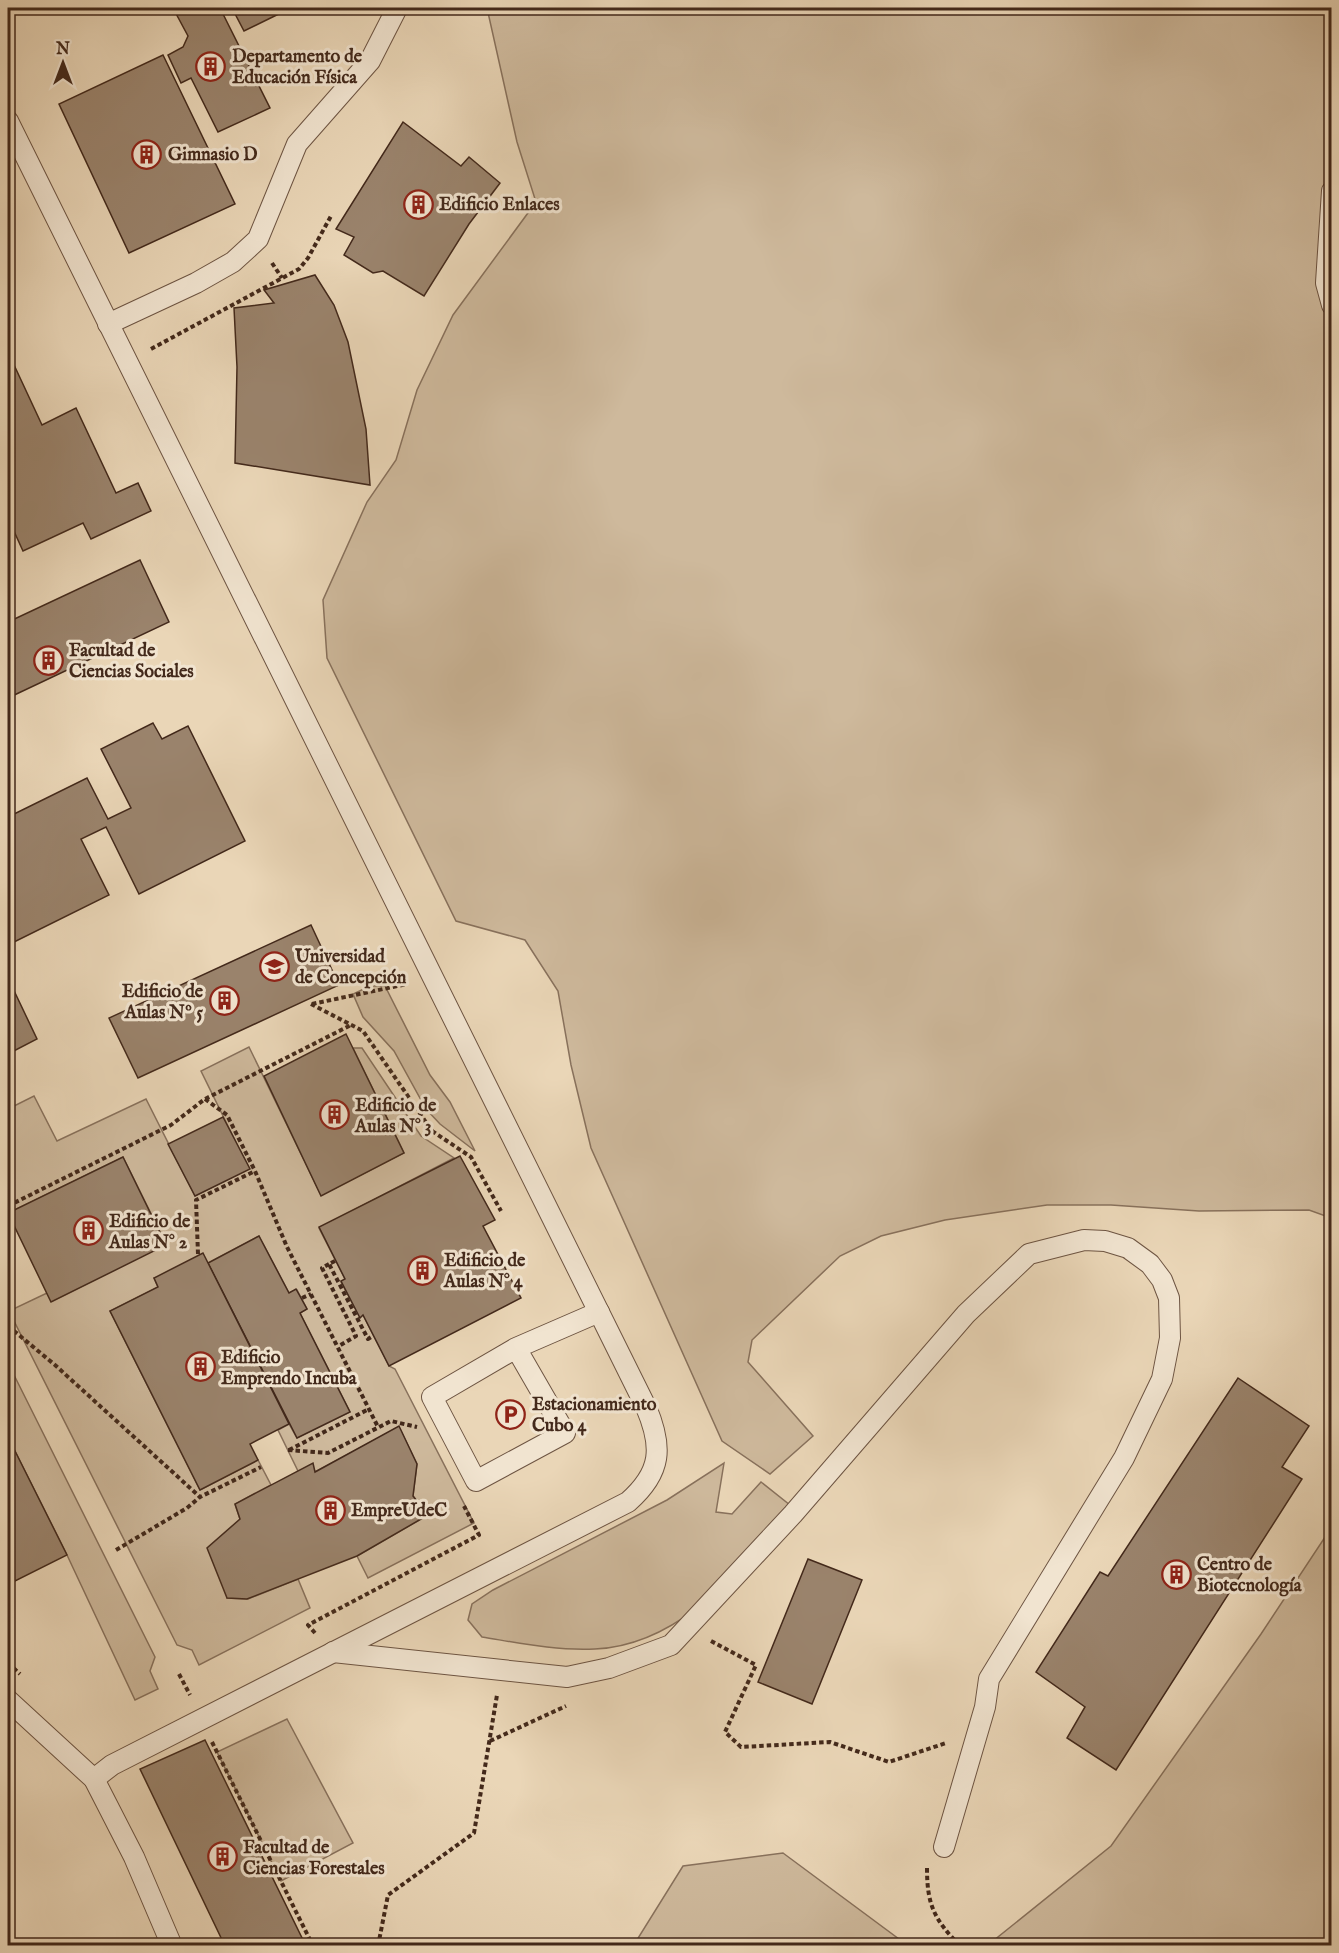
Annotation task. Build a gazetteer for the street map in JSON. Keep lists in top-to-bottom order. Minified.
{"places":{"building":["Departamento de Educación Física","Gimnasio D","Edificio Enlaces","Facultad de Ciencias Sociales","Edificio de Aulas Nº 5","Edificio de Aulas N° 3","Edificio de Aulas N° 2","Edificio de Aulas N° 4","Edificio Emprendo Incuba","EmpreUdeC","Centro de Biotecnología","Facultad de Ciencias Forestales"],"school or university":["Universidad de Concepción"],"parking":["Estacionamiento Cubo 4"]},"north":"top"}
